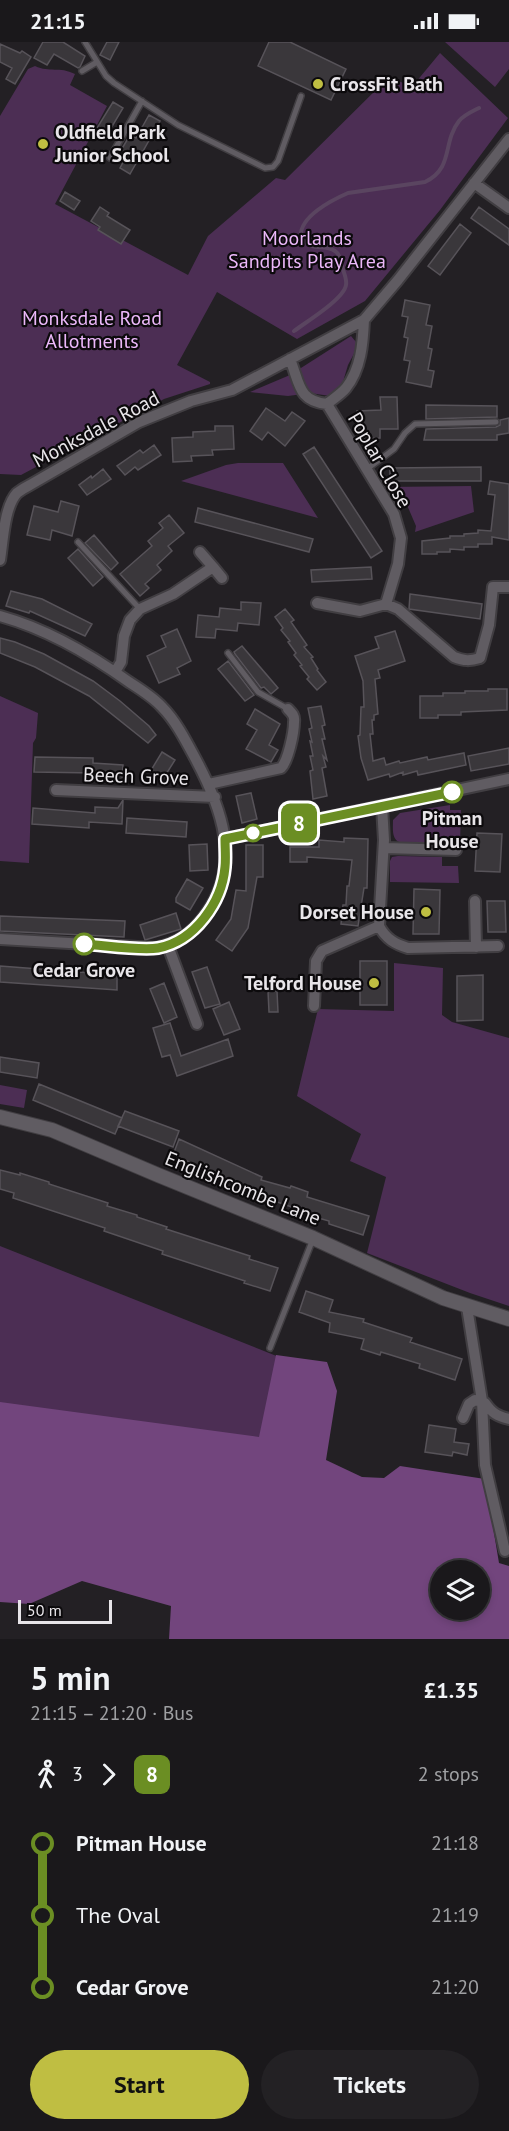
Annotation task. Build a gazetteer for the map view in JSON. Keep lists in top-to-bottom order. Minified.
{"streets":{"street":["Monksdale Road","Poplar Close","Beech Grove","Englishcombe Lane"]},"parks":["Moorlands Sandpits Play Area","Monksdale Road Allotments"],"places":["CrossFit Bath","Oldfield Park Junior School","Pitman House","Dorset House","Cedar Grove","Telford House"],"lines":["bus line 8"],"scale_bar":"50 m","page":{"status":"21:15","on_map":"8","scale":"50 m","heading":["5 min","21:15 – 21:20 · Bus","£1.35"],"legs":["3","8","2 stops"],"list":[{"name":"Pitman House","value":"21:18"},{"name":"The Oval","value":"21:19"},{"name":"Cedar Grove","value":"21:20"}],"buttons":["Start","Tickets"]}}
